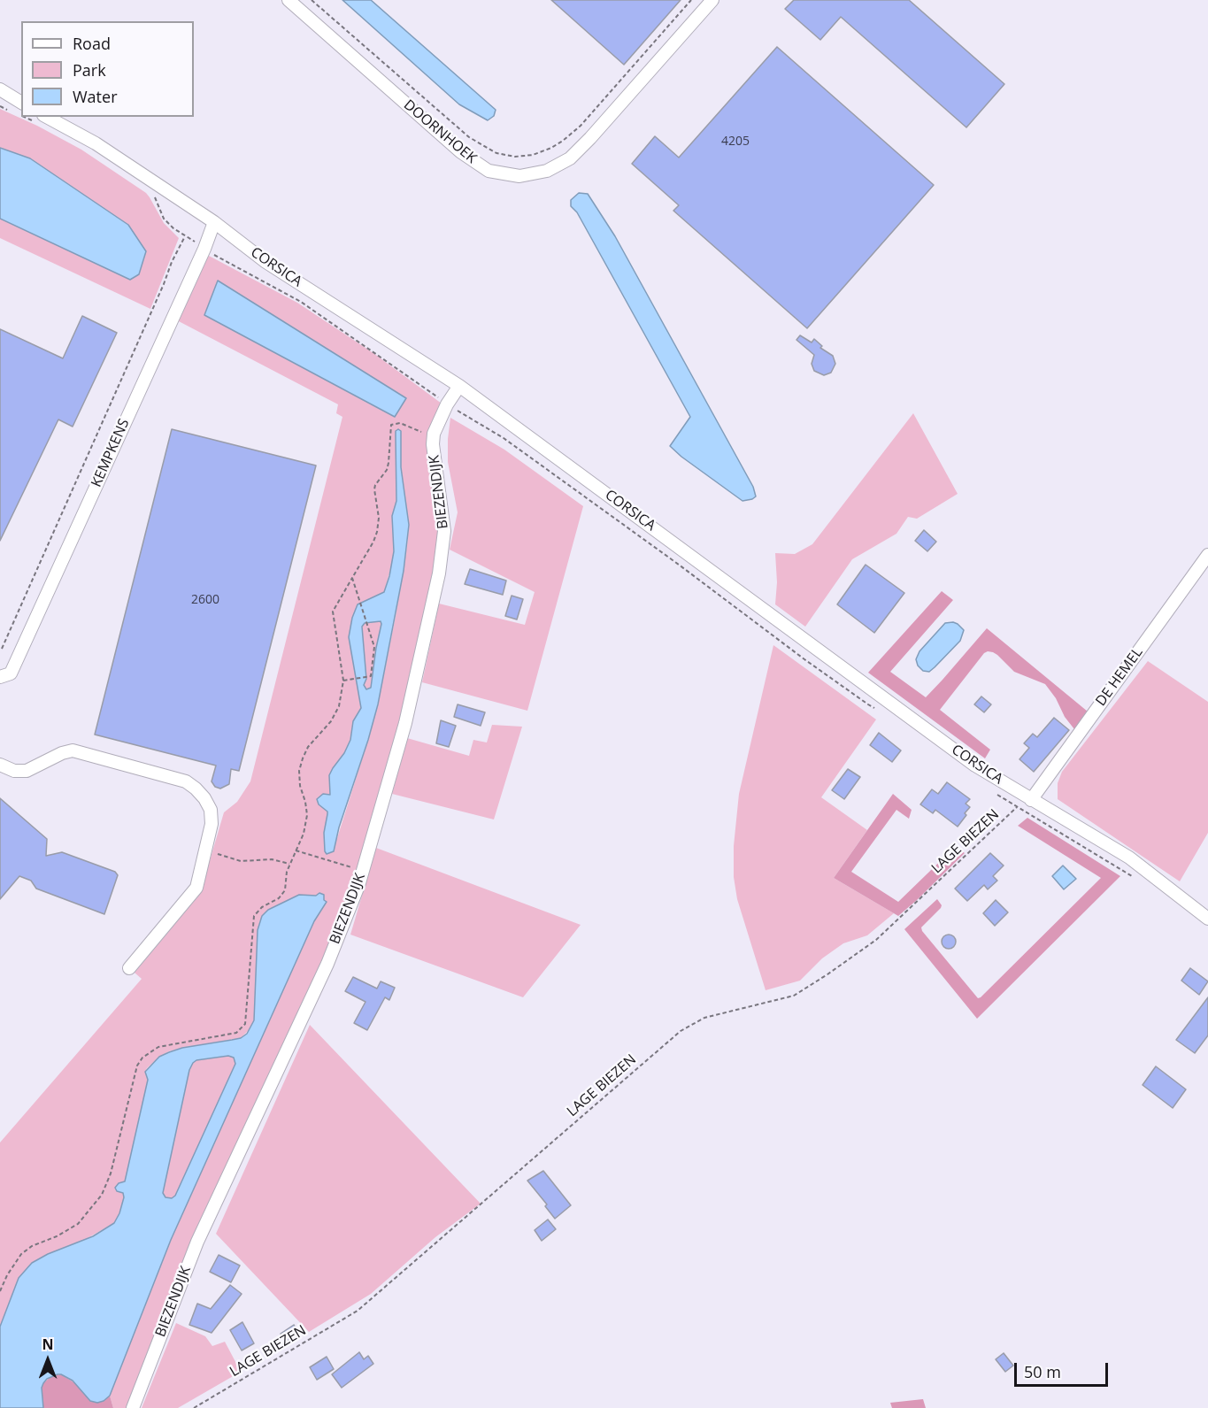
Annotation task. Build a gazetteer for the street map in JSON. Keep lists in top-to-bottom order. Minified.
{"streets":{"street":["DOORNHOEK","CORSICA","KEMPKENS","BIEZENDIJK","DE HEMEL"],"path":["LAGE BIEZEN"]},"crossings":[["CORSICA","KEMPKENS"],["CORSICA","BIEZENDIJK"],["CORSICA","DE HEMEL"],["CORSICA","LAGE BIEZEN"],["DE HEMEL","LAGE BIEZEN"]],"house_numbers":["4205","2600"],"legend":["Road","Park","Water"],"scale_bar":"50 m","north":"top"}
